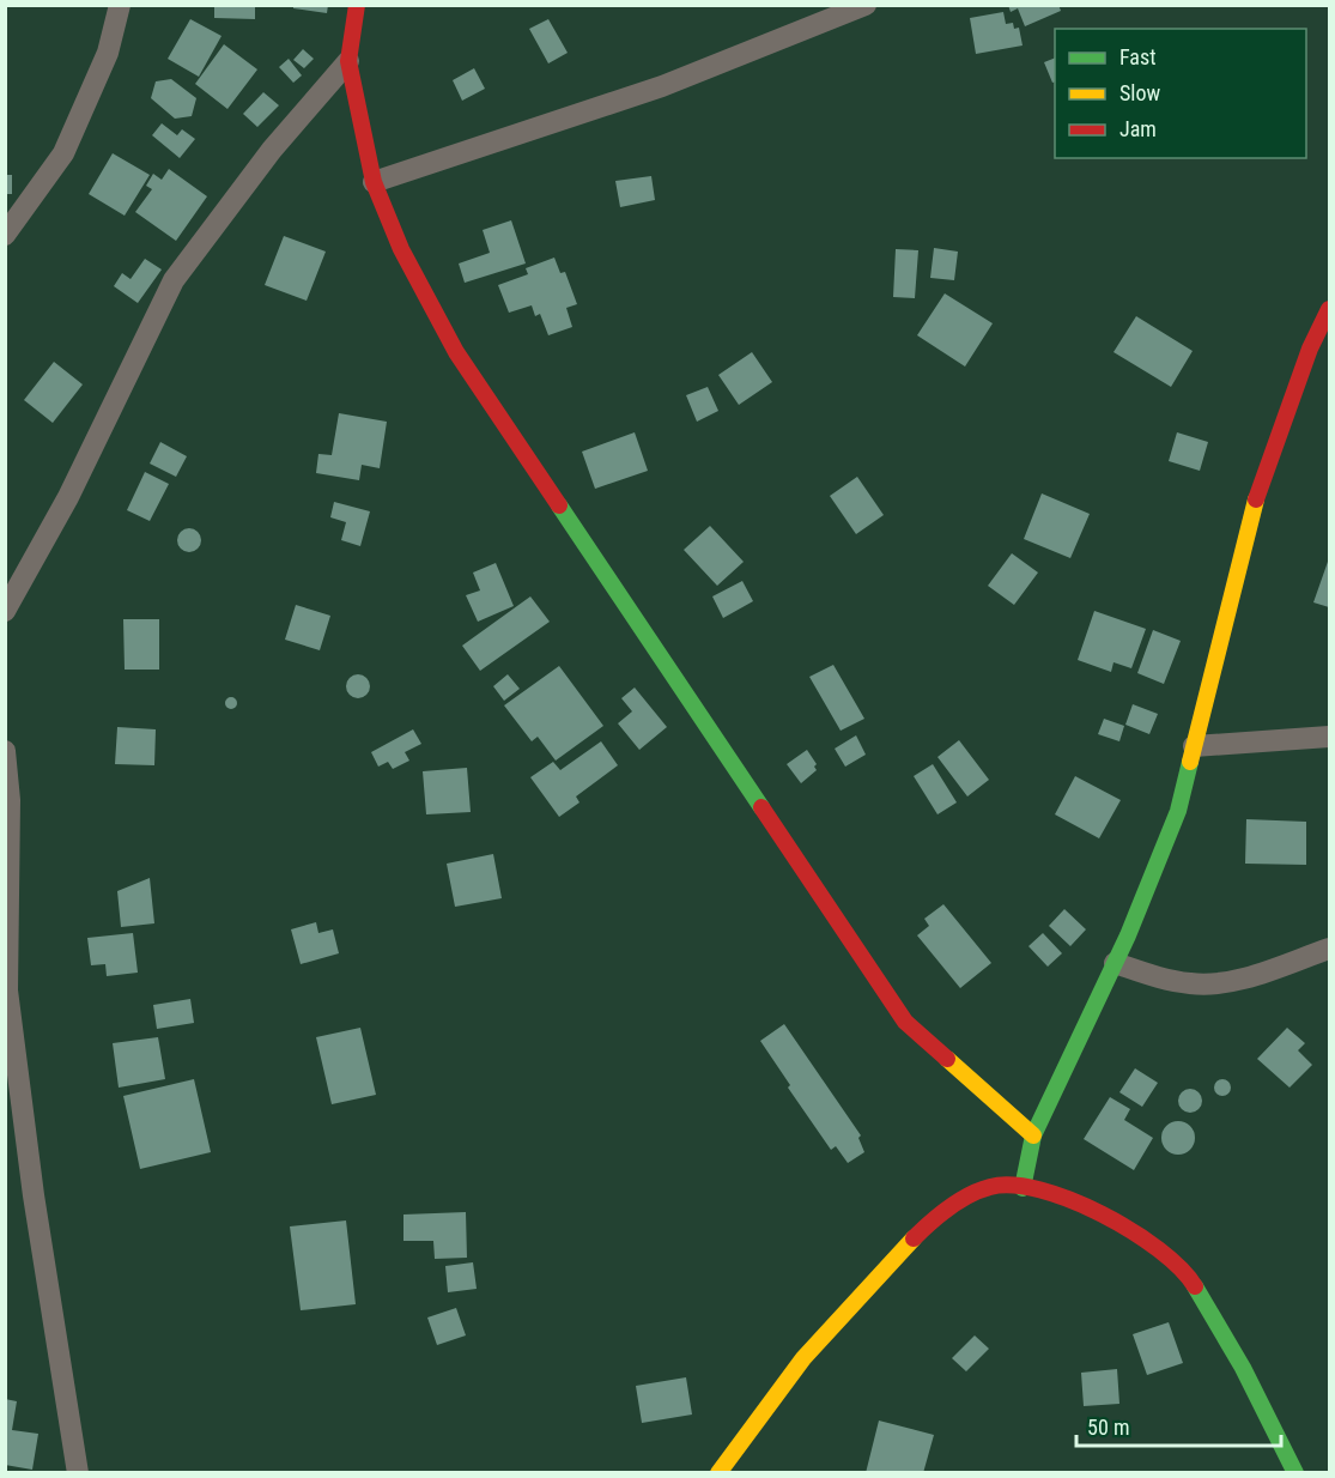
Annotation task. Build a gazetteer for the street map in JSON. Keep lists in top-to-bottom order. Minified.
{"legend":["Fast","Slow","Jam"],"scale_bar":"50 m"}
